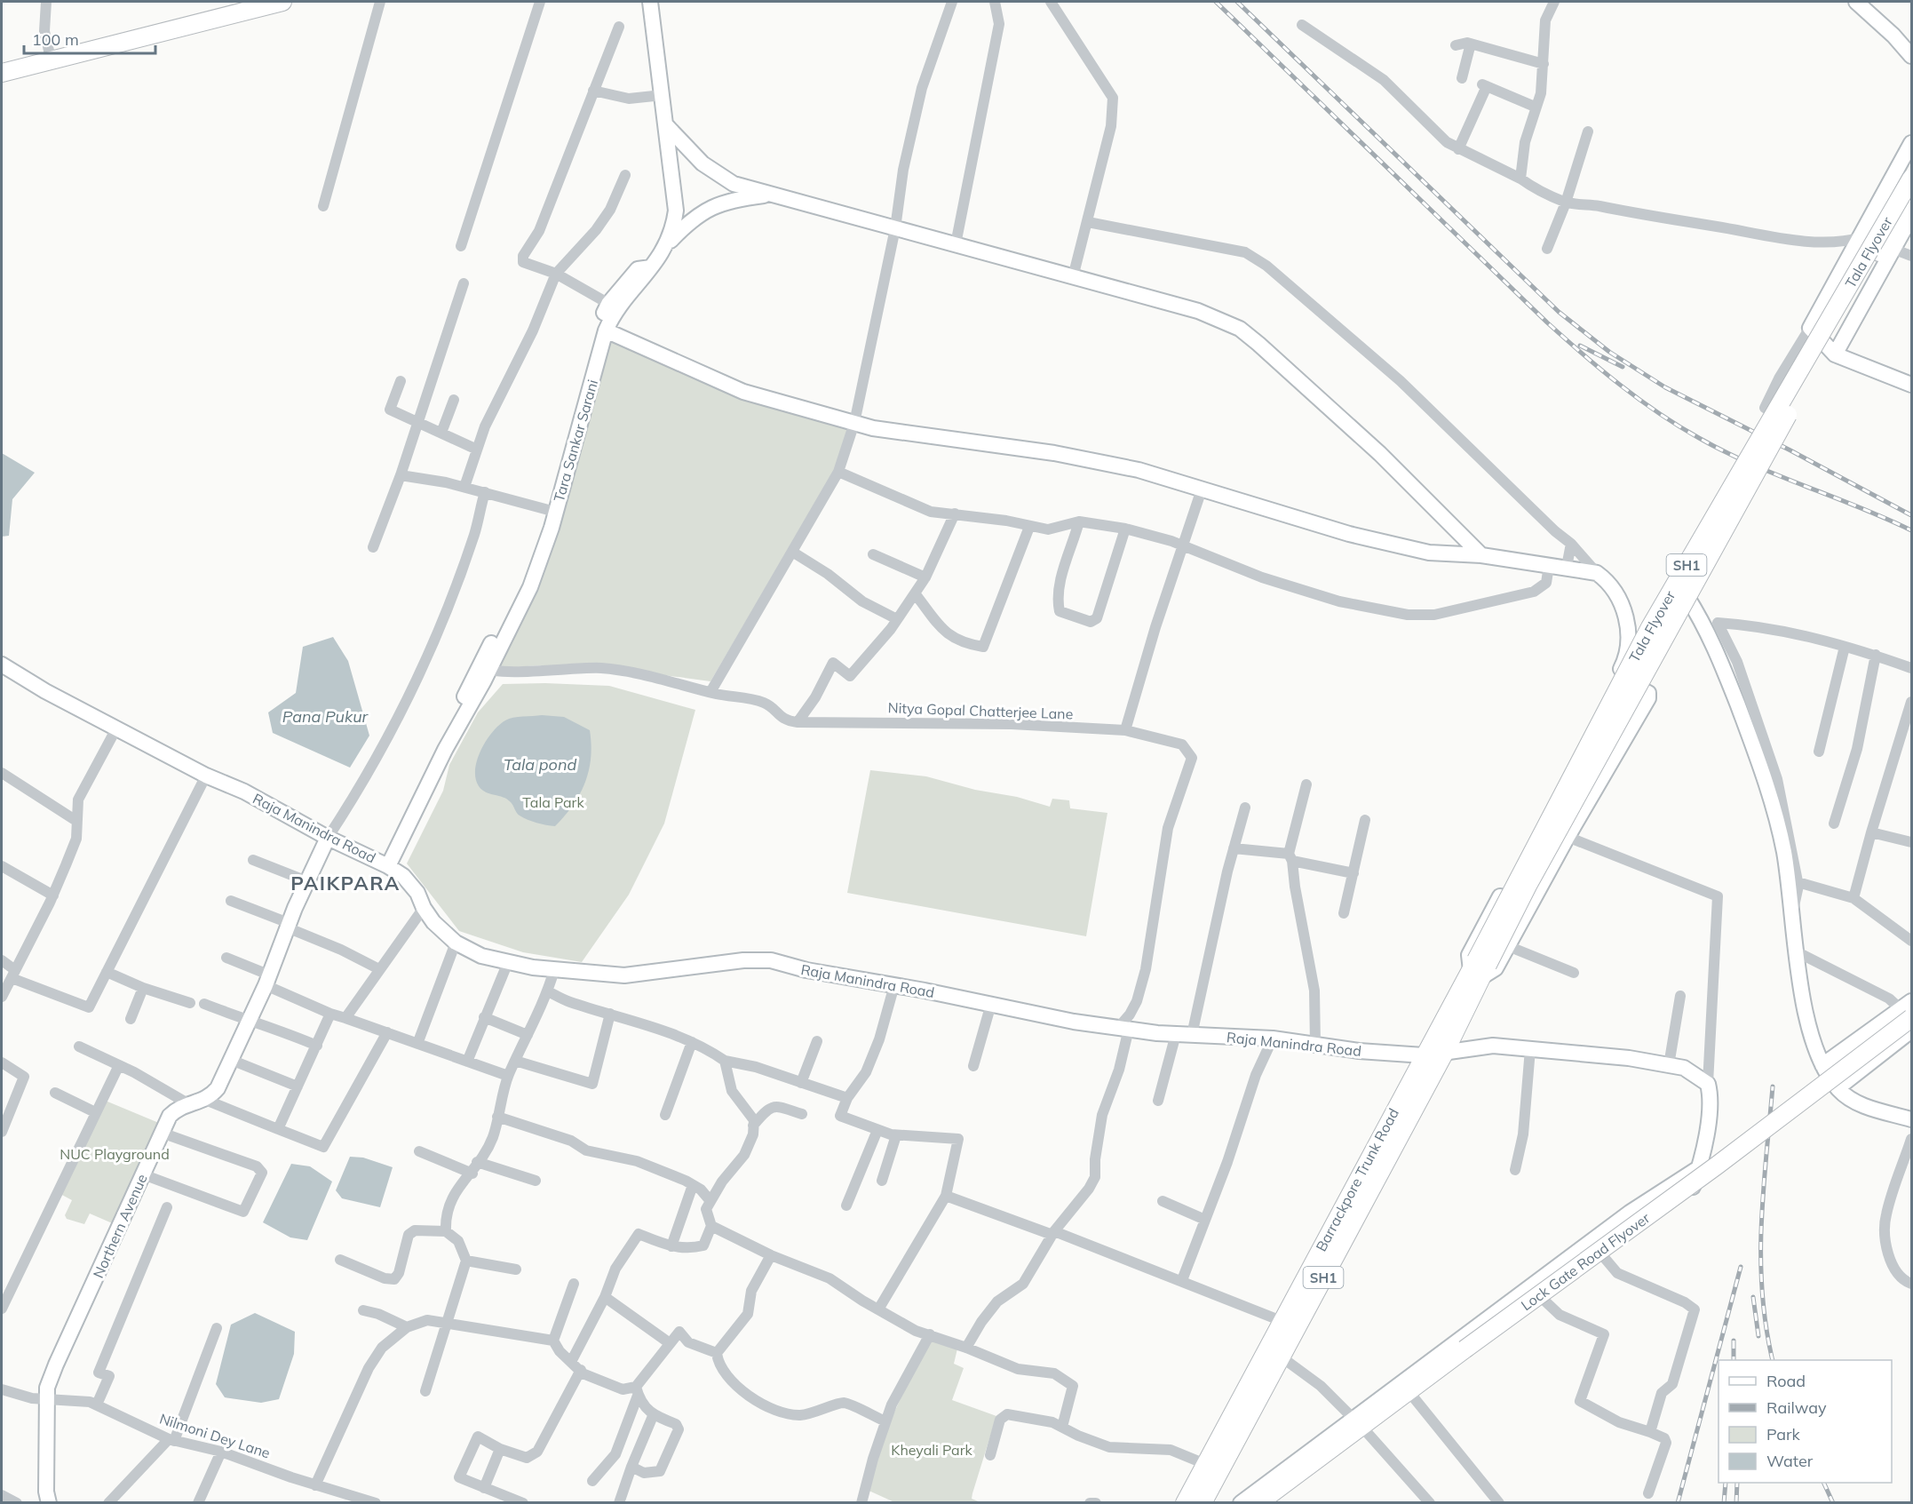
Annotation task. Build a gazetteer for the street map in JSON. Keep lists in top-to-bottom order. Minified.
{"streets":{"main road":["Tala Flyover","SH1","Barrackpore Trunk Road","Lock Gate Road Flyover"],"street":["Tara Sankar Sarani","Nitya Gopal Chatterjee Lane","Raja Manindra Road","Northern Avenue","Nilmoni Dey Lane"]},"crossings":[["Tala Flyover","Barrackpore Trunk Road"],["Tara Sankar Sarani","Nitya Gopal Chatterjee Lane"],["Tara Sankar Sarani","Raja Manindra Road"],["Nitya Gopal Chatterjee Lane","Raja Manindra Road"],["Raja Manindra Road","Barrackpore Trunk Road"],["Northern Avenue","Nilmoni Dey Lane"]],"districts":["PAIKPARA"],"water":["Pana Pukur","Tala pond"],"parks":["Tala Park","NUC Playground","Kheyali Park"],"legend":["Road","Railway","Park","Water"],"scale_bar":"100 m"}
